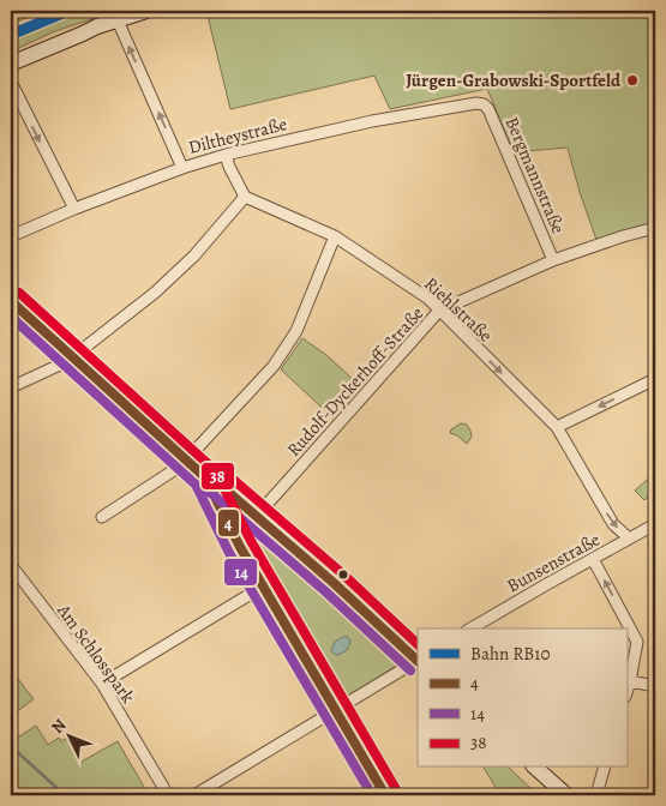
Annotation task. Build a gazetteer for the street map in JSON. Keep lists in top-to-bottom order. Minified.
{"streets":{"street":["Diltheystraße","Bergmannstraße","Riehlstraße","Rudolf-Dyckerhoff-Straße","Bunsenstraße","Am Schlosspark"]},"crossings":[["Diltheystraße","Bergmannstraße"],["Bergmannstraße","Rudolf-Dyckerhoff-Straße"],["Riehlstraße","Rudolf-Dyckerhoff-Straße"],["Riehlstraße","Bunsenstraße"]],"one_way":["Riehlstraße"],"places":["Jürgen-Grabowski-Sportfeld"],"lines":["rail line RB10","transit line 38","transit line 4","transit line 14"],"legend":["Bahn RB10","4","14","38"],"north":"top left"}
